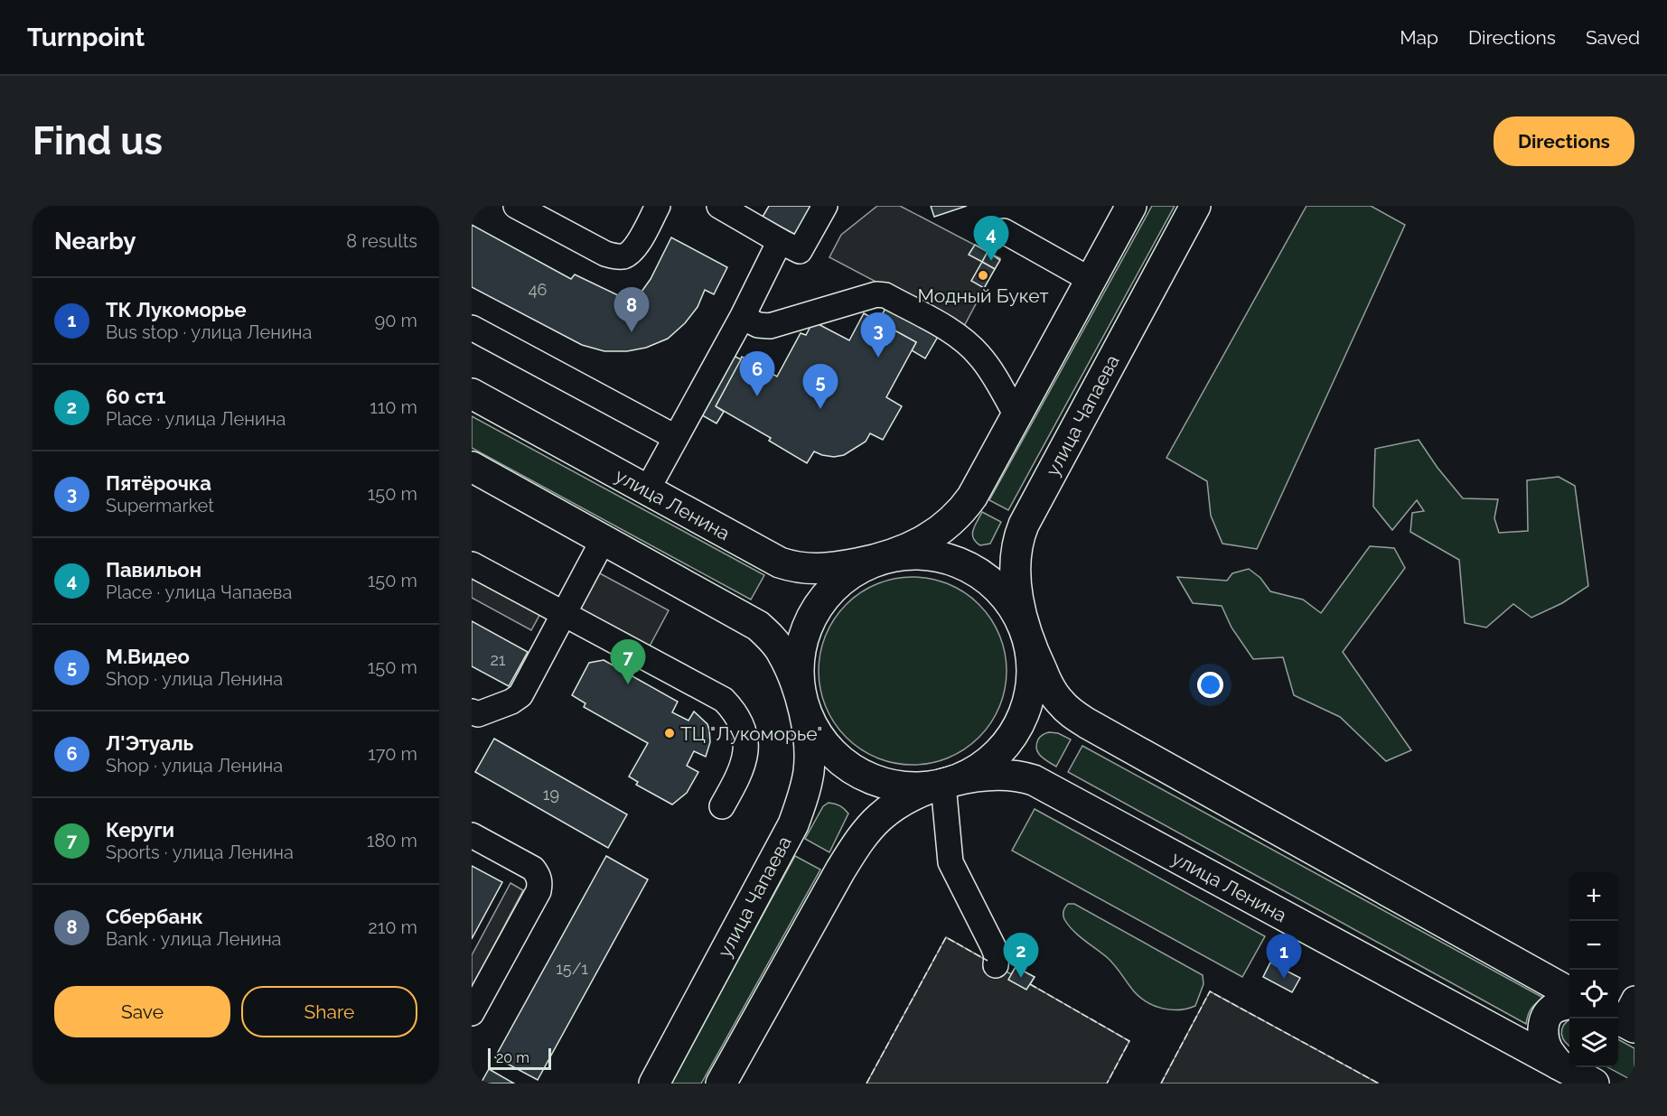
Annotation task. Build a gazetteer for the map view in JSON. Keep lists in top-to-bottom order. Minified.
{"streets":{"main road":["улица Чапаева","улица Ленина"]},"places":["Модный Букет","ТЦ \"Лукоморье\""],"house_numbers":["46","21","19","15/1"],"scale_bar":"20 m","page":{"header":"Turnpoint","nav":["Map","Directions","Saved"],"buttons":["Directions",["Save","Share"]],"title":"Find us","heading":["Nearby","8 results"],"pins":["4","8","3","6","5","7","2","1"],"list":[{"mark":"1","name":"ТК Лукоморье","note":"Bus stop · улица Ленина","value":"90 m"},{"mark":"2","name":"60 ст1","note":"Place · улица Ленина","value":"110 m"},{"mark":"3","name":"Пятёрочка","note":"Supermarket","value":"150 m"},{"mark":"4","name":"Павильон","note":"Place · улица Чапаева","value":"150 m"},{"mark":"5","name":"М.Видео","note":"Shop · улица Ленина","value":"150 m"},{"mark":"6","name":"Л'Этуаль","note":"Shop · улица Ленина","value":"170 m"},{"mark":"7","name":"Керуги","note":"Sports · улица Ленина","value":"180 m"},{"mark":"8","name":"Сбербанк","note":"Bank · улица Ленина","value":"210 m"}],"map_buttons":["+","−"],"scale":"20 m"}}
